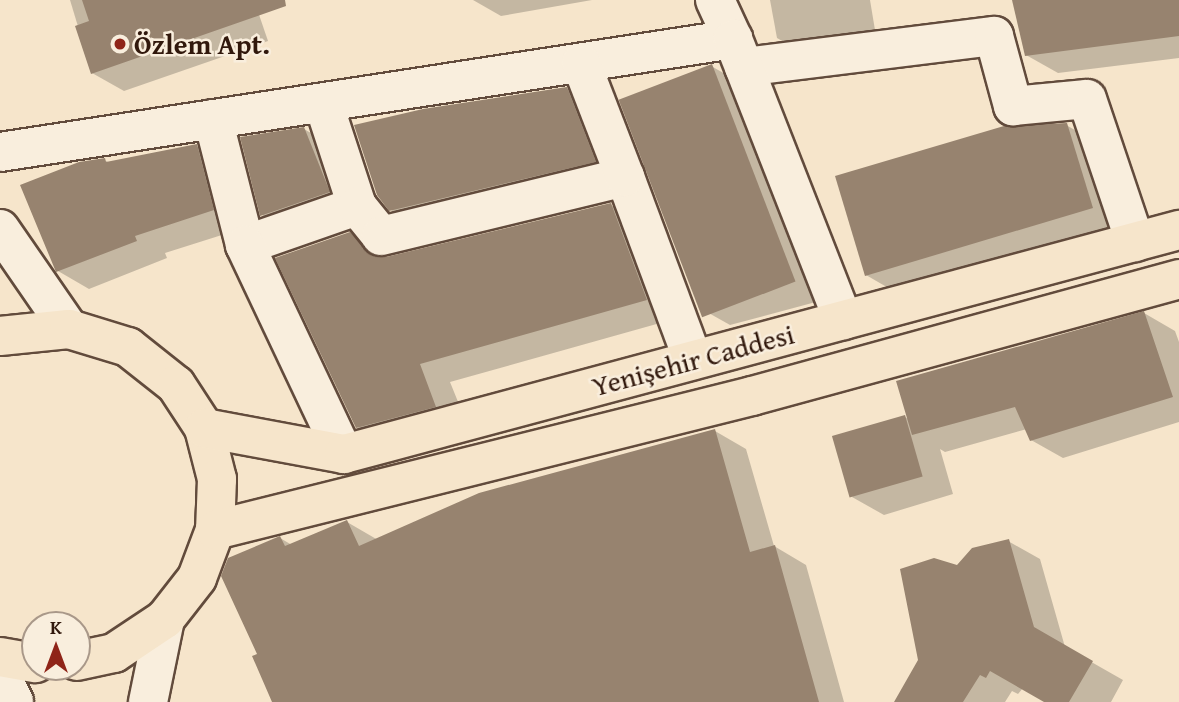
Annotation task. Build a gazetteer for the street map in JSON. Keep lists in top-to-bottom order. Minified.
{"streets":{"main road":["Yenişehir Caddesi"]},"places":["Özlem Apt."],"north":"top"}
